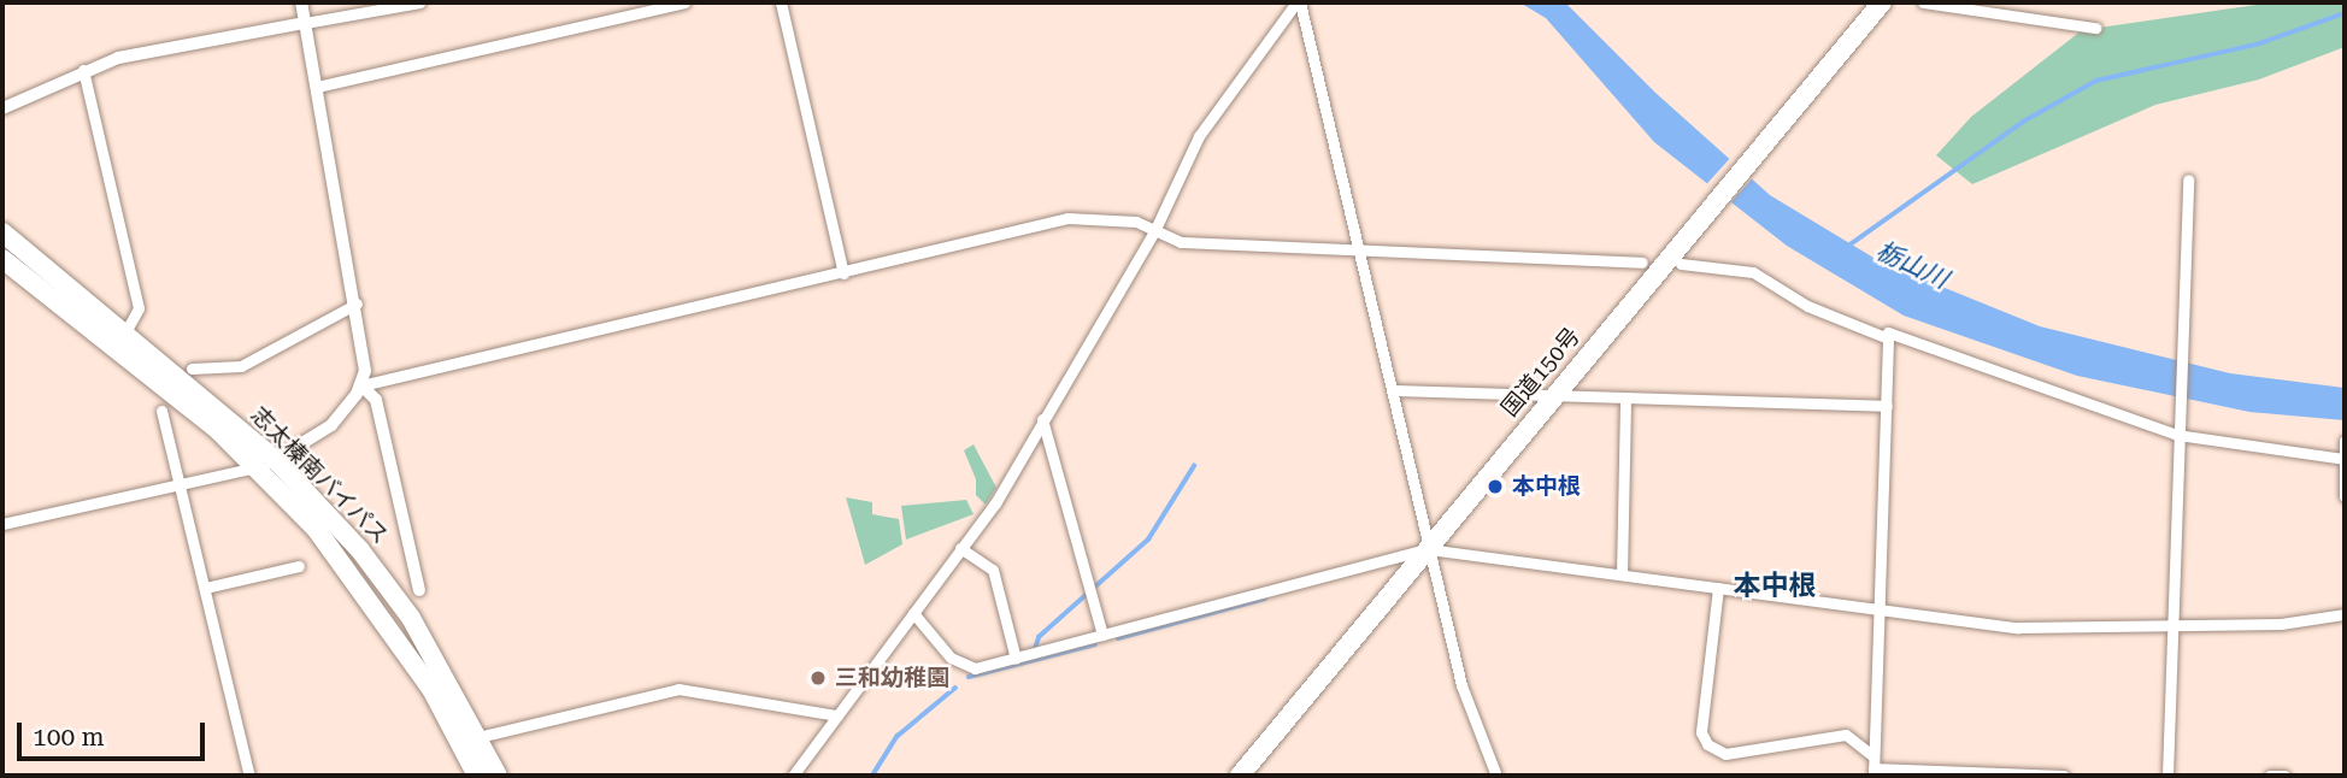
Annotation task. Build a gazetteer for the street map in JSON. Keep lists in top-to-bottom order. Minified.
{"streets":{"highway":["国道150号","志太榛南バイパス"]},"districts":["本中根"],"water":["栃山川"],"places":["本中根","三和幼稚園"],"scale_bar":"100 m"}
